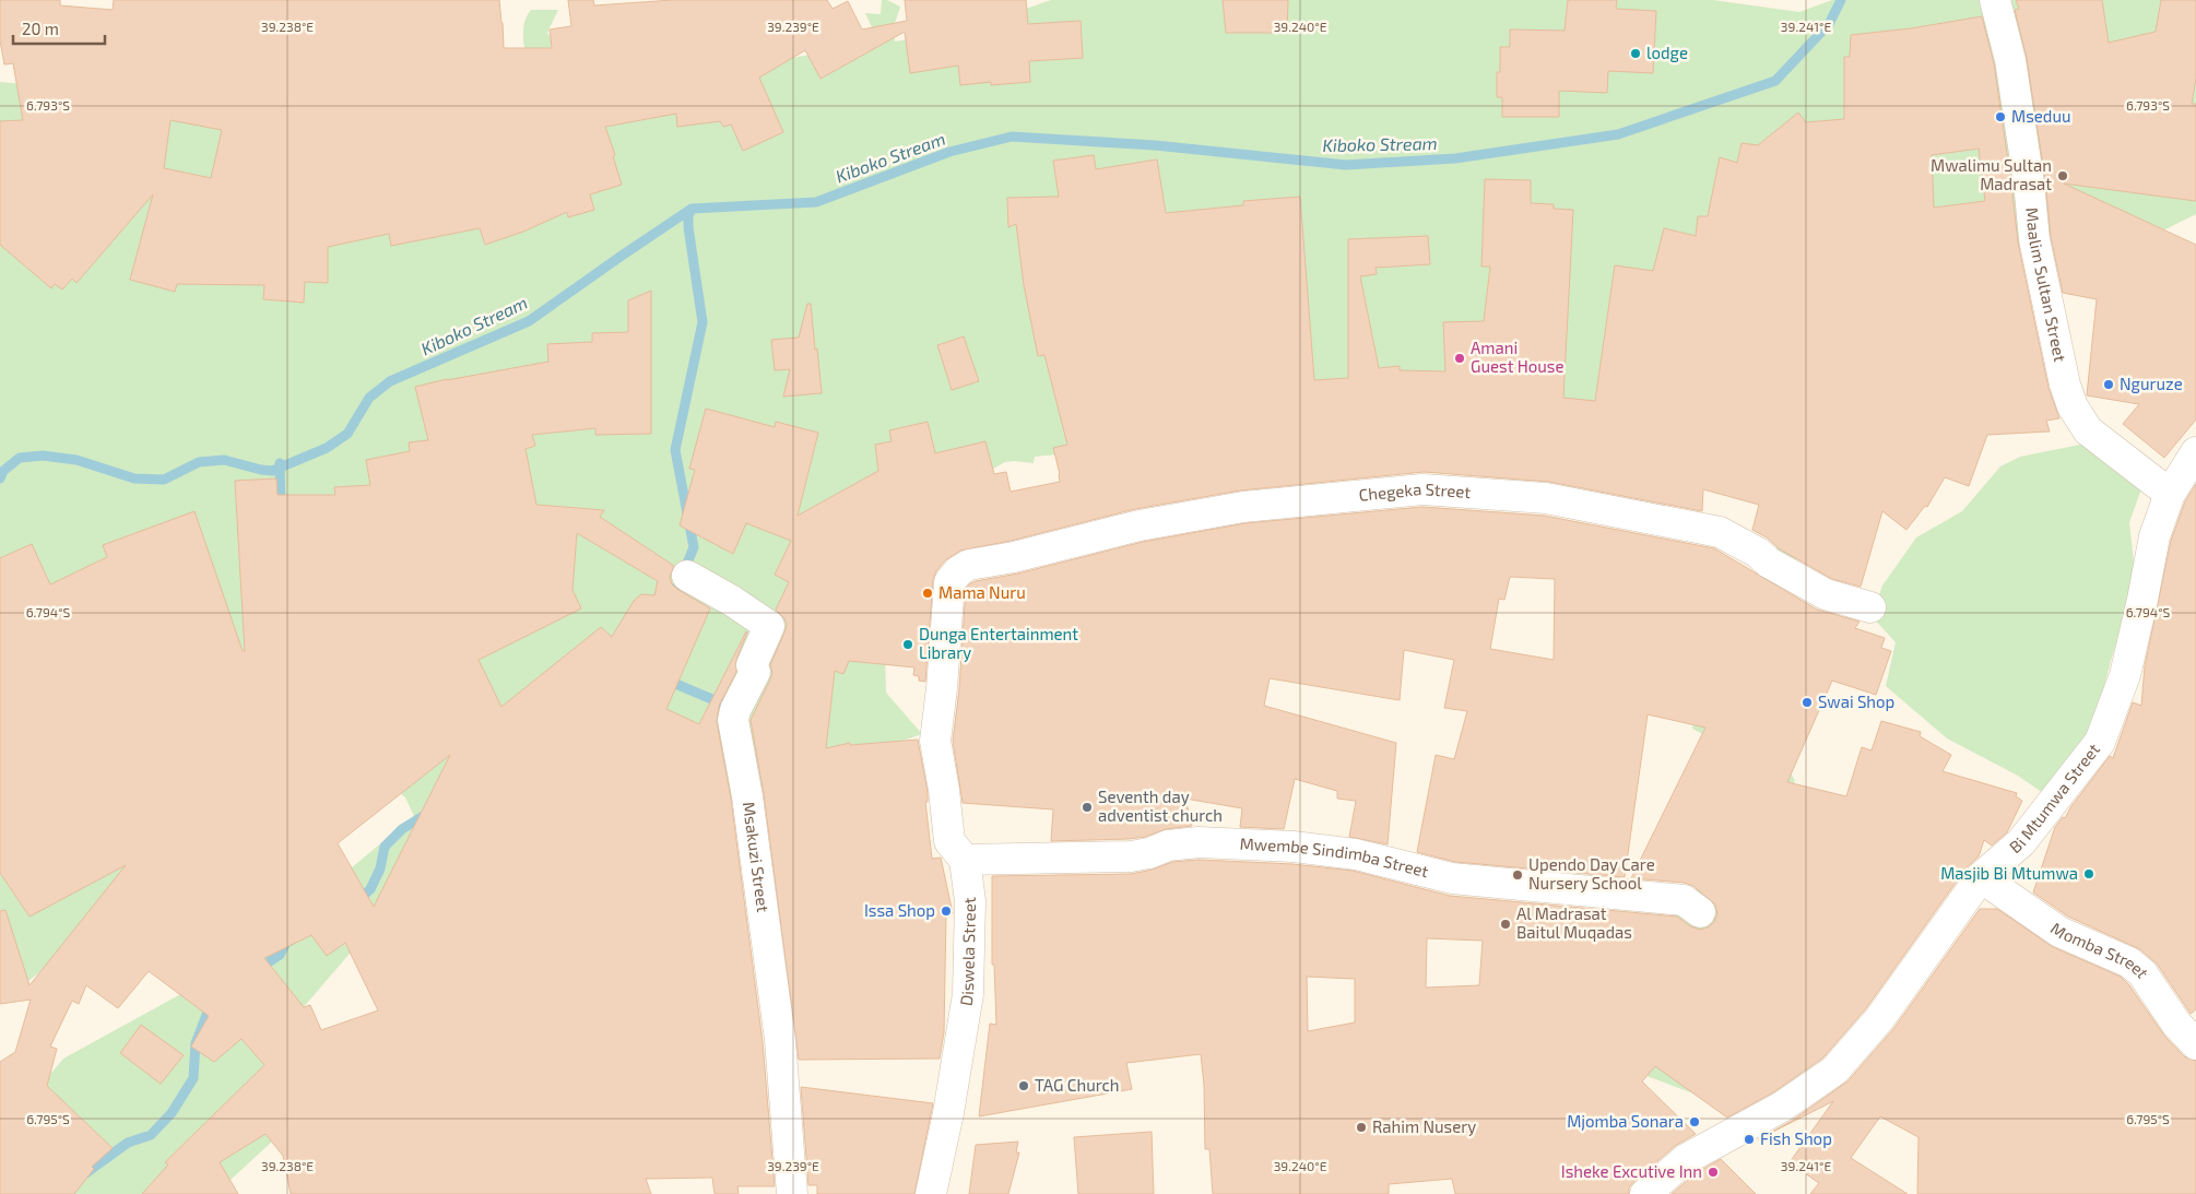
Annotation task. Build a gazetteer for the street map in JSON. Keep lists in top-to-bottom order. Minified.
{"streets":{"street":["Maalim Sultan Street","Chegeka Street","Bi Mtumwa Street","Msakuzi Street","Mwembe Sindimba Street","Diswela Street","Momba Street"]},"crossings":[["Maalim Sultan Street","Bi Mtumwa Street"],["Chegeka Street","Diswela Street"],["Bi Mtumwa Street","Momba Street"],["Mwembe Sindimba Street","Diswela Street"]],"water":["Kiboko Stream"],"places":["lodge","Mseduu","Mwalimu Sultan Madrasat","Amani Guest House","Nguruze","Mama Nuru","Dunga Entertainment Library","Swai Shop","Seventh day adventist church","Masjib Bi Mtumwa","Upendo Day Care Nursery School","Issa Shop","Al Madrasat Baitul Muqadas","TAG Church","Mjomba Sonara","Rahim Nusery","Fish Shop","Isheke Excutive Inn"],"scale_bar":"20 m","coordinates":["39.238°E","39.239°E","39.240°E","39.241°E","6.793°S","6.794°S","6.795°S"]}
